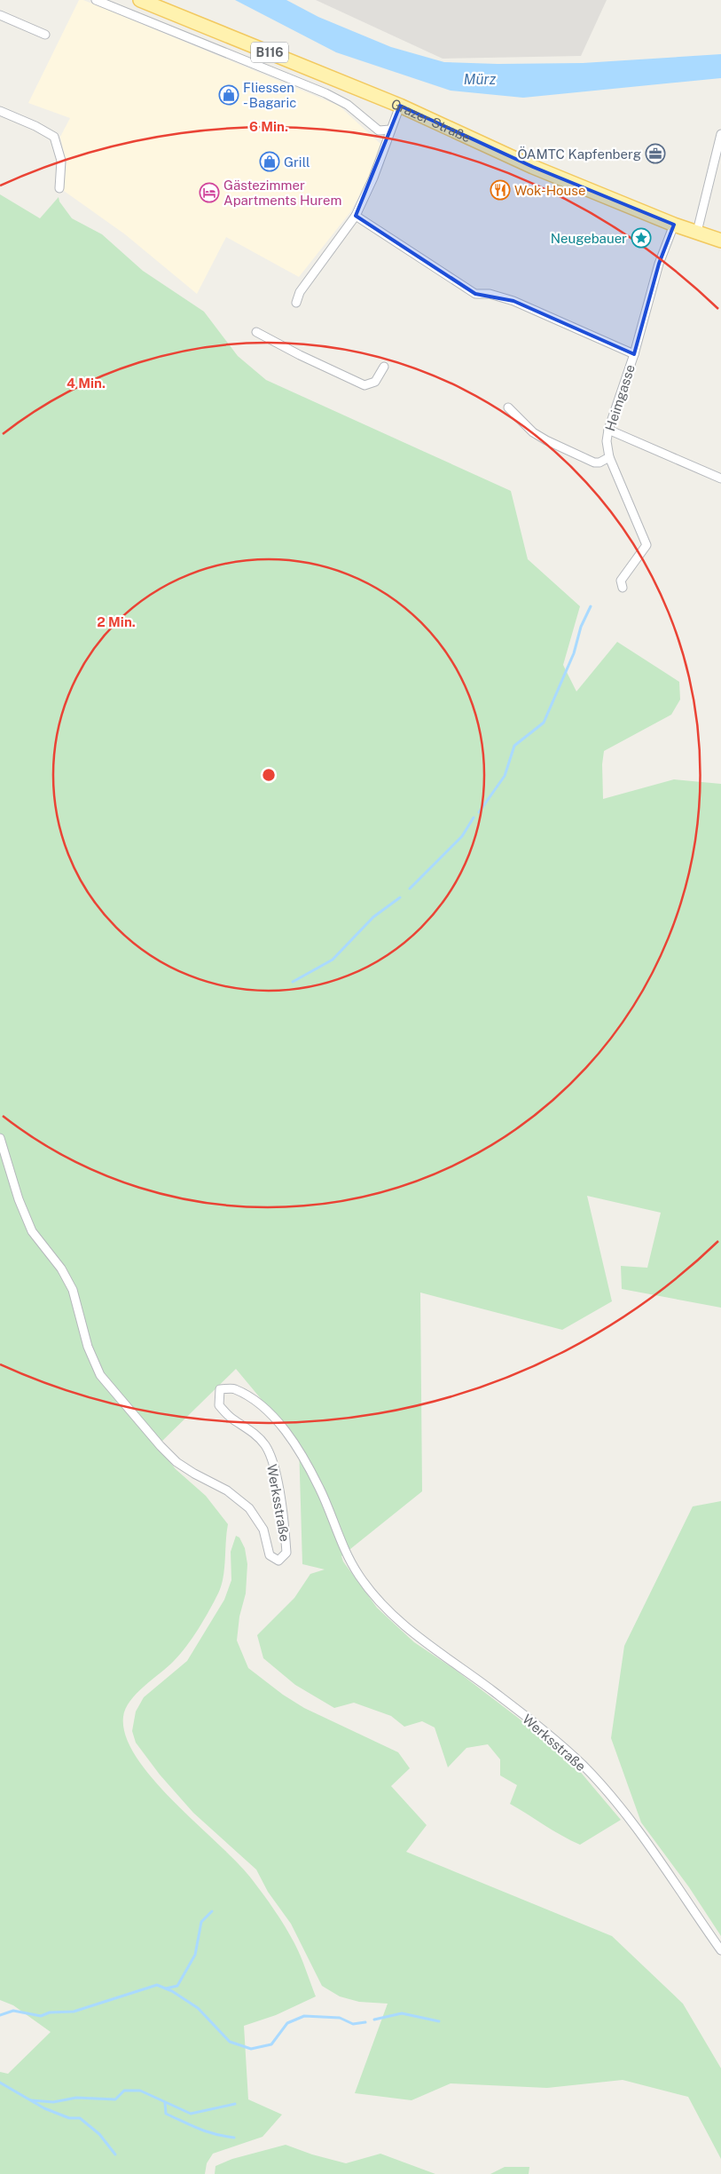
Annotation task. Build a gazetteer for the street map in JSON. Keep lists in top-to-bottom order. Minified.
{"streets":{"main road":["B116","Grazer Straße"],"street":["Heimgasse","Werksstraße"]},"crossings":[["Grazer Straße","Heimgasse"]],"water":["Mürz"],"places":{"shop":["Fliessen - Bagaric","Grill"],"office":["ÖAMTC Kapfenberg"],"restaurant":["Wok-House"],"hotel":["Gästezimmer Apartments Hurem"],"place":["Neugebauer"]},"rings":["6 Min.","4 Min.","2 Min."]}
